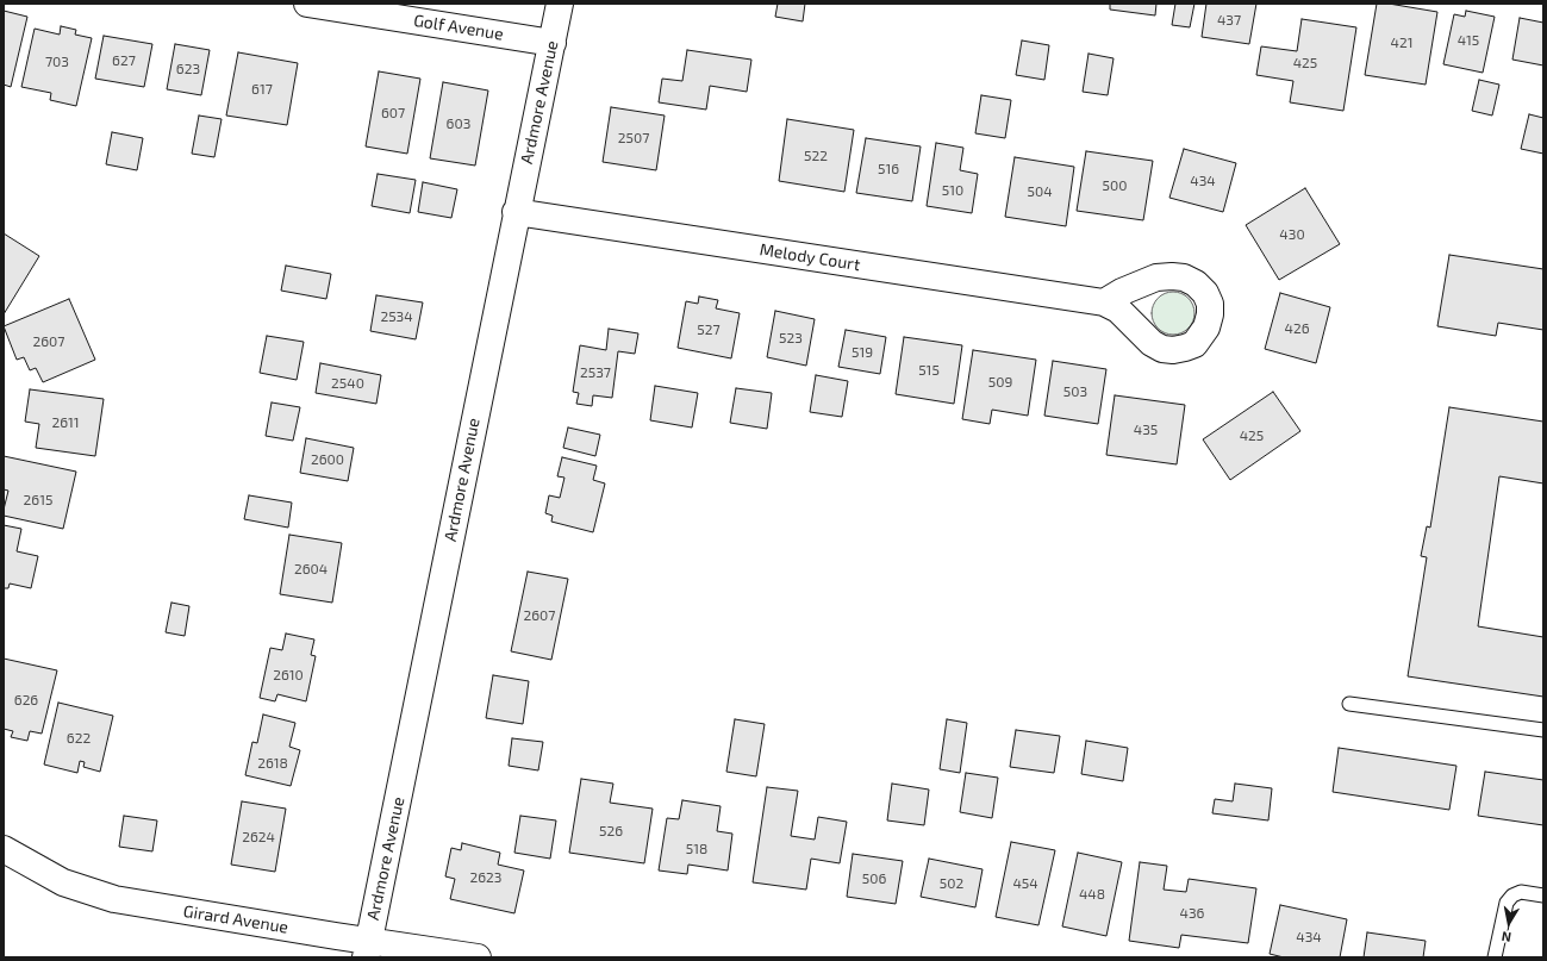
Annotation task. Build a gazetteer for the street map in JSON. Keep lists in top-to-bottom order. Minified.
{"streets":{"street":["Golf Avenue","Ardmore Avenue","Melody Court","Girard Avenue"]},"crossings":[["Golf Avenue","Ardmore Avenue"],["Ardmore Avenue","Melody Court"],["Ardmore Avenue","Girard Avenue"]],"house_numbers":["437","415","421","627","703","425","623","617","607","603","2507","522","516","434","500","510","504","430","2534","426","527","523","2607","519","515","2537","509","2540","503","2611","435","425","2600","2615","2604","2607","2610","626","622","2618","526","2624","518","2623","506","502","454","448","436","434"],"north":"bottom"}
